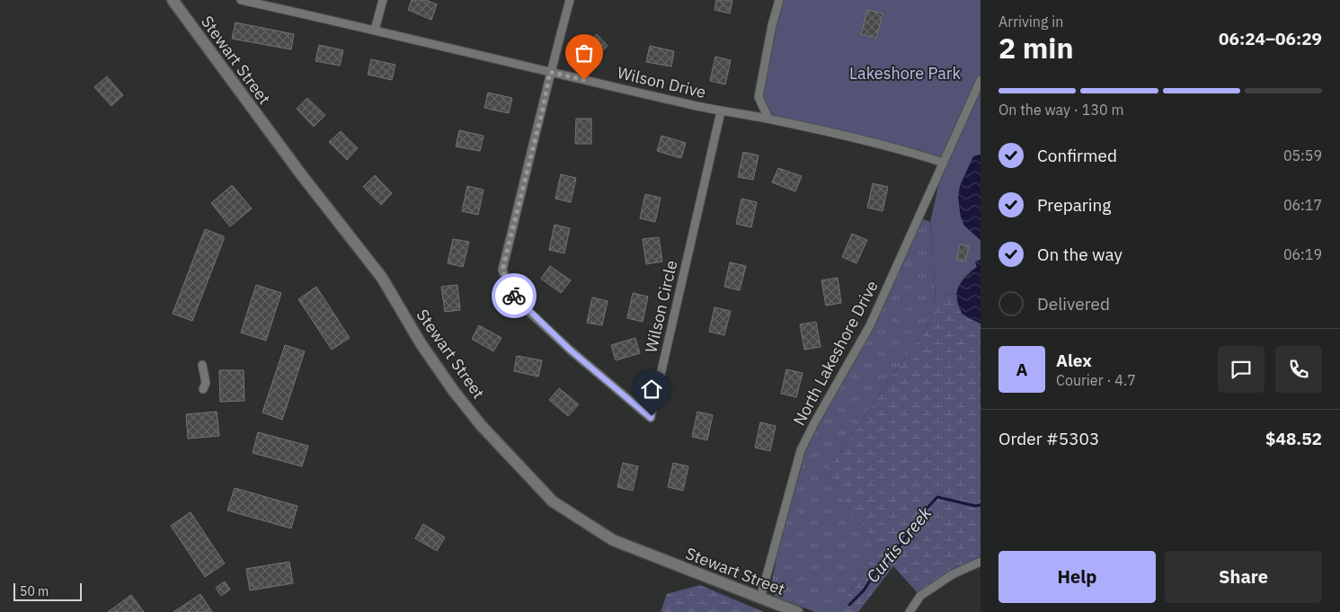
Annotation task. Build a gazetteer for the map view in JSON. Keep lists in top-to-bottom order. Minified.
{"streets":{"street":["Stewart Street","Wilson Drive","Wilson Circle","North Lakeshore Drive"]},"crossings":[["Stewart Street","North Lakeshore Drive"],["Wilson Drive","Wilson Circle"],["Wilson Drive","North Lakeshore Drive"]],"water":["Curtis Creek"],"parks":["Lakeshore Park"],"scale_bar":"50 m","page":{"heading":["2 min","Arriving in","06:24–06:29"],"panel":["Alex","Courier · 4.7","Order #5303","$48.52"],"bar":"On the way · 130 m","list":[["Confirmed","05:59"],["Preparing","06:17"],["On the way","06:19"],"Delivered"],"round":"A","buttons":["Help","Share"],"scale":"50 m"}}
